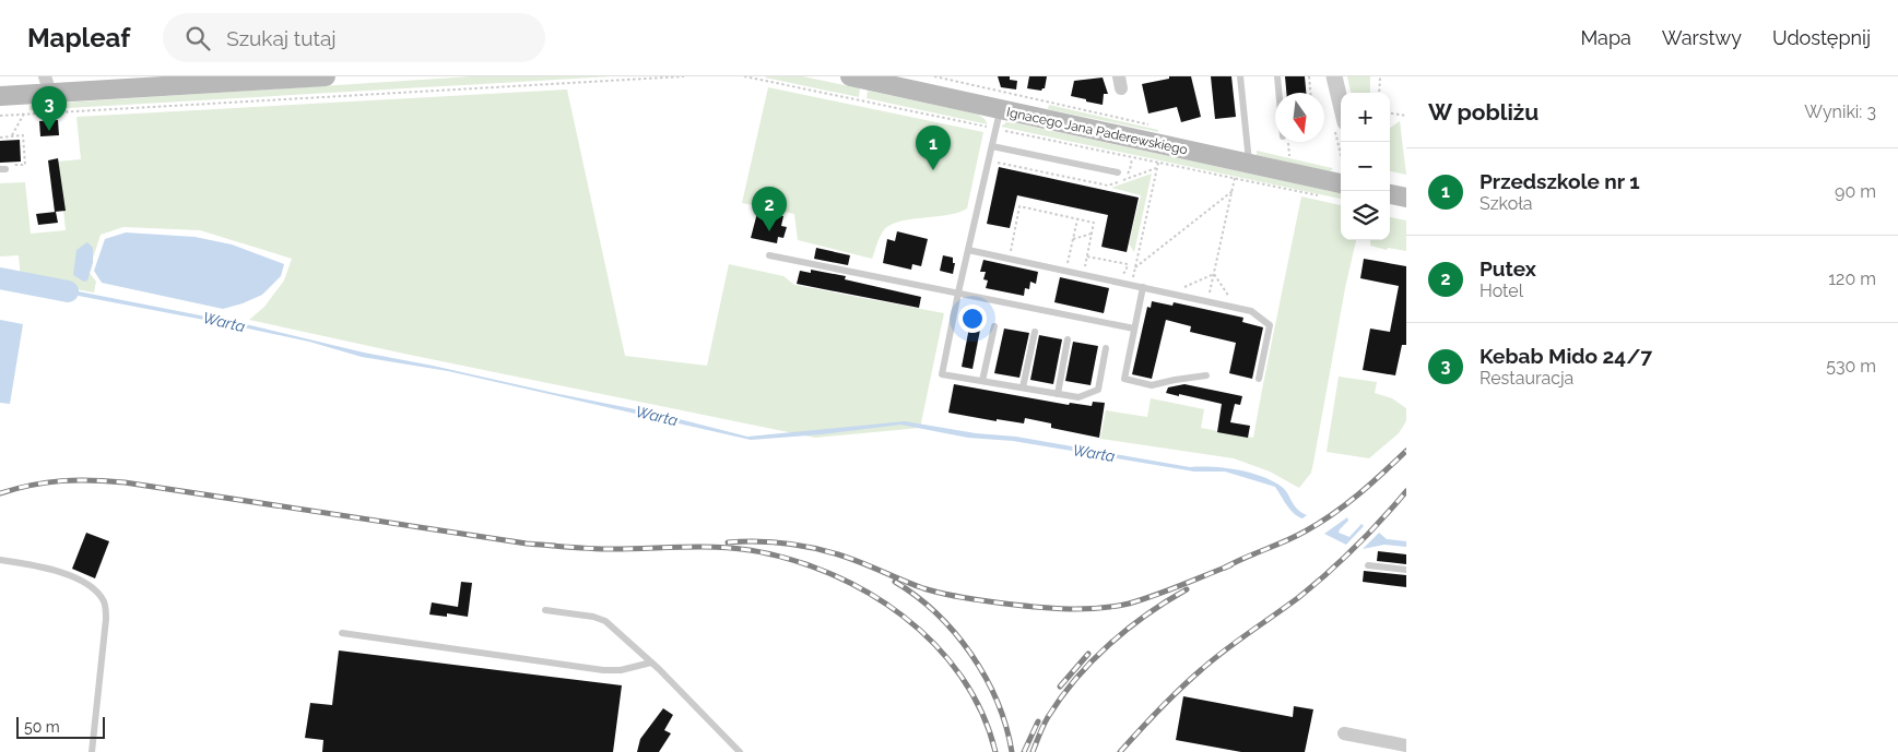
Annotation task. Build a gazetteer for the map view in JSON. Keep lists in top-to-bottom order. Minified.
{"streets":{"main road":["Ignacego Jana Paderewskiego"]},"water":["Warta"],"scale_bar":"50 m","north":"bottom","page":{"header":"Mapleaf","search":"Szukaj tutaj","nav":["Mapa","Warstwy","Udostępnij"],"heading":["W pobliżu","Wyniki: 3"],"pins":["3","1","2"],"map_buttons":["+","−"],"list":[{"mark":"1","name":"Przedszkole nr 1","note":"Szkoła","value":"90 m"},{"mark":"2","name":"Putex","note":"Hotel","value":"120 m"},{"mark":"3","name":"Kebab Mido 24/7","note":"Restauracja","value":"530 m"}],"scale":"50 m"}}
